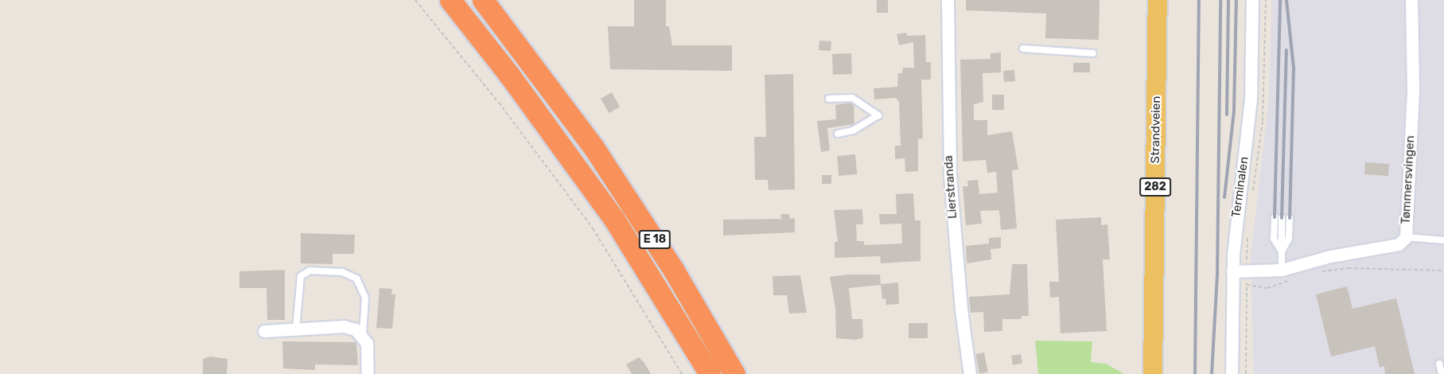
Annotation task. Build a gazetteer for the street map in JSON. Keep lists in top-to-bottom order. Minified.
{"streets":{"highway":["E 18"],"main road":["Strandveien","282"],"street":["Tømmersvingen","Lierstranda","Terminalen"]},"crossings":[["Tømmersvingen","Terminalen"]]}
